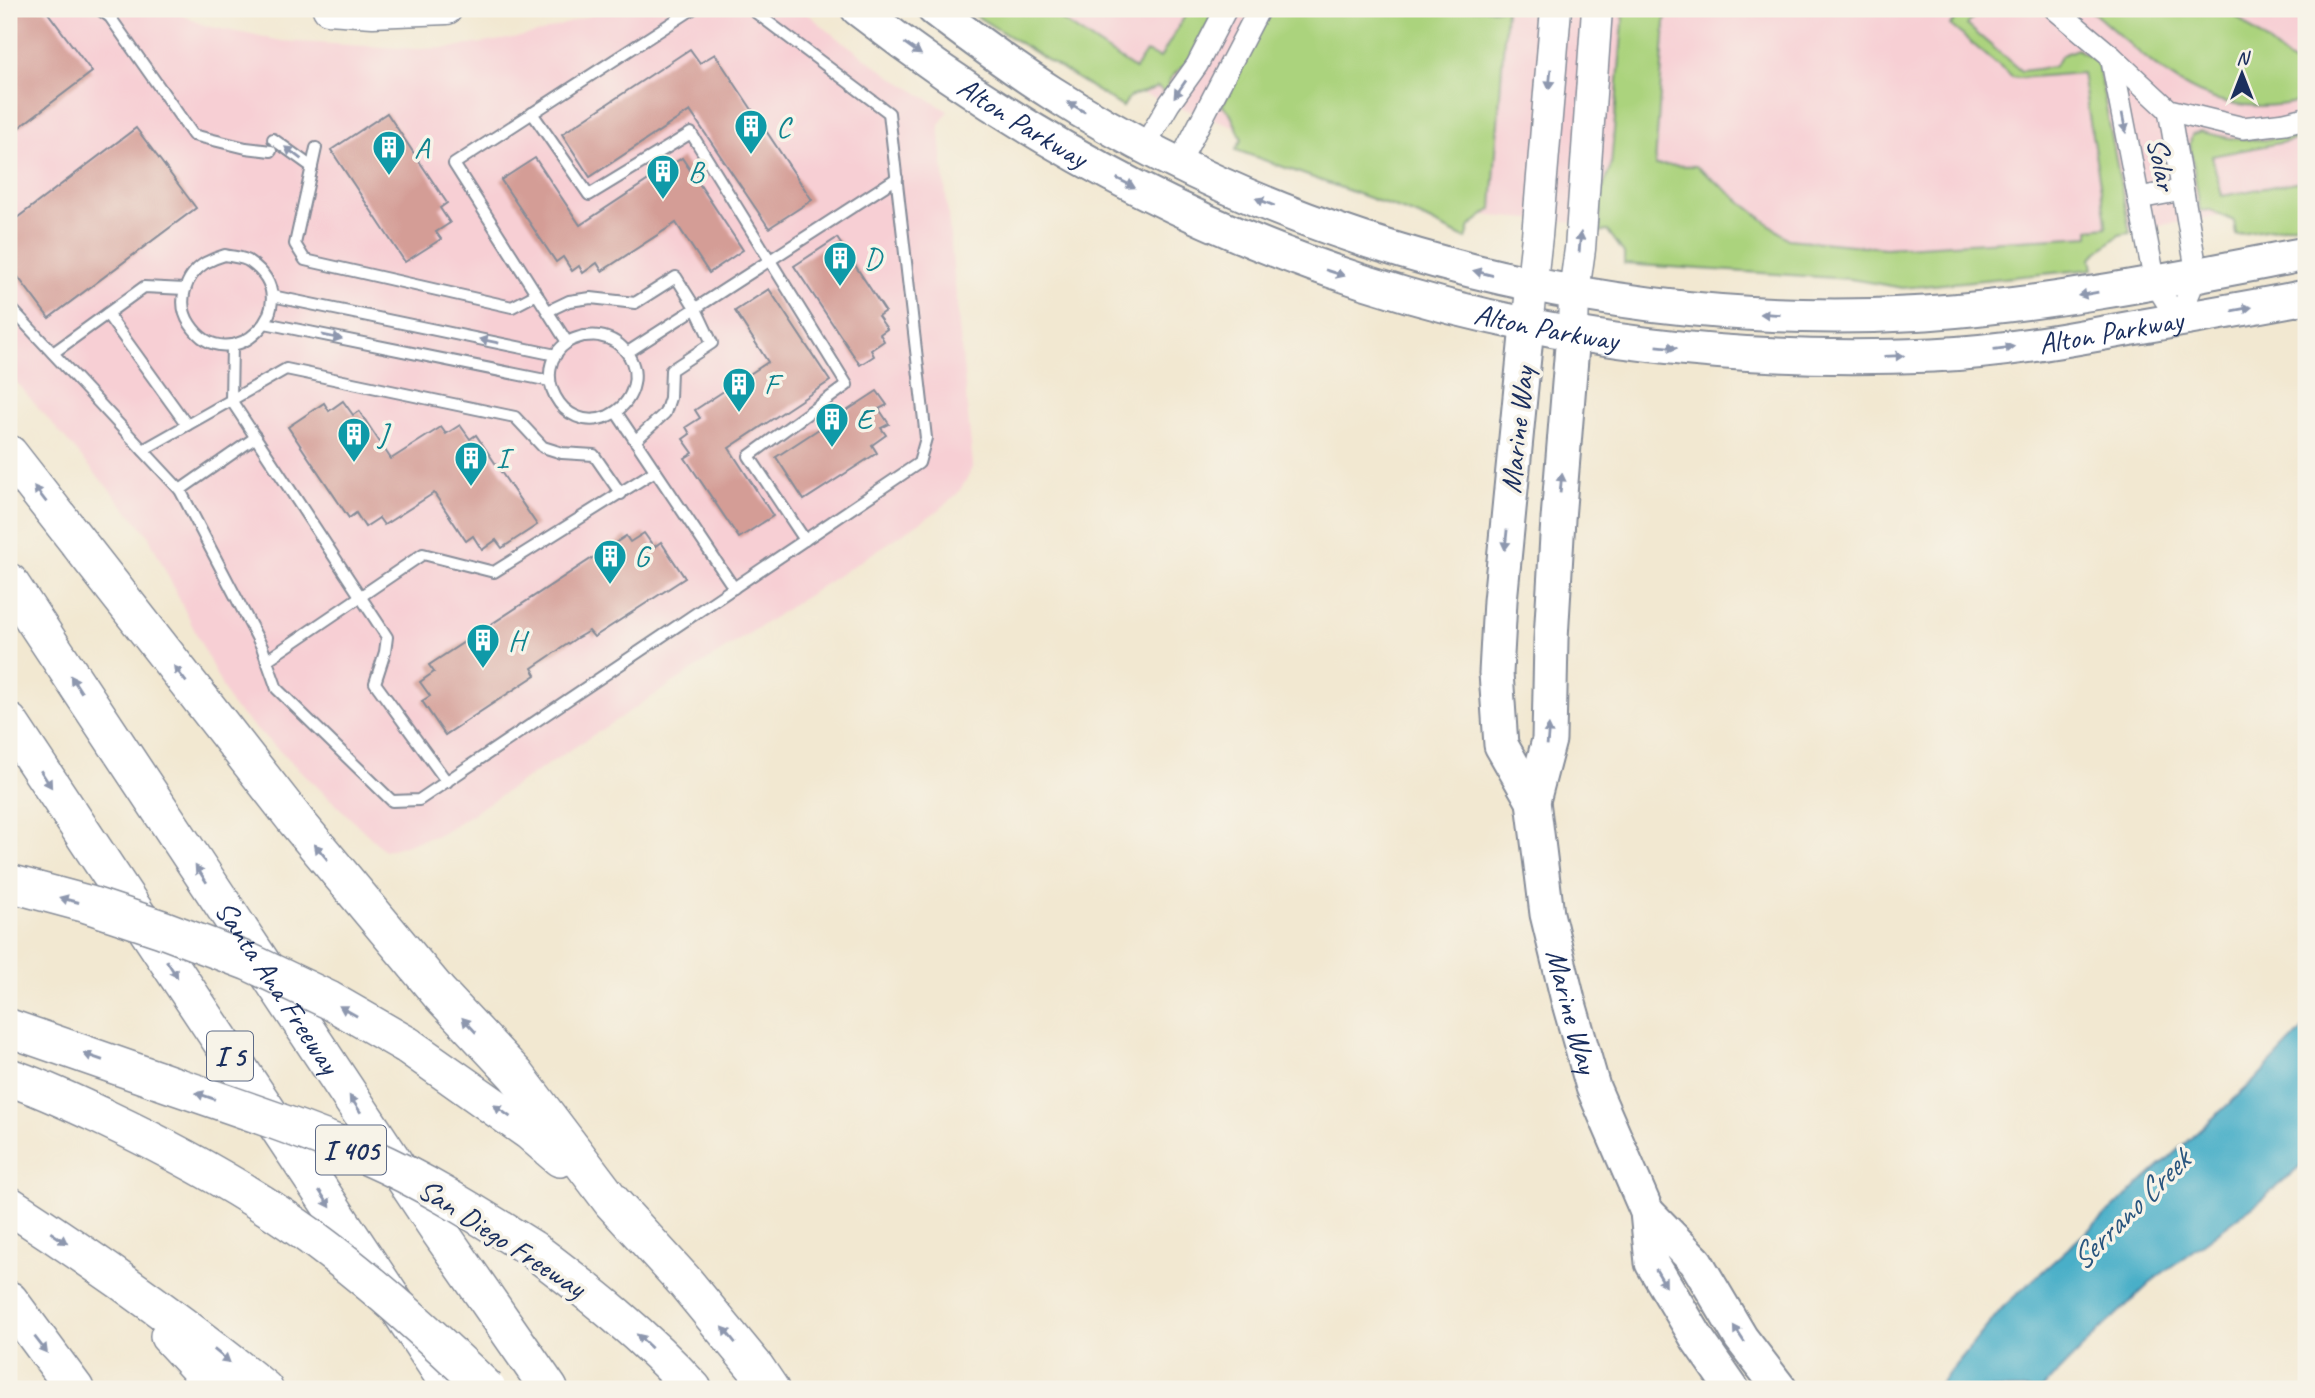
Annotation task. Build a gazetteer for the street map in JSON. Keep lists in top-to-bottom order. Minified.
{"streets":{"highway":["Santa Ana Freeway","I 5","I 405","San Diego Freeway"],"main road":["Alton Parkway","Marine Way"],"street":["Solar"]},"crossings":[["Alton Parkway","Solar"],["Alton Parkway","Marine Way"]],"water":["Serrano Creek"],"places":{"building":["C","A","B","D","F","E","J","I","G","H"]},"north":"top"}
